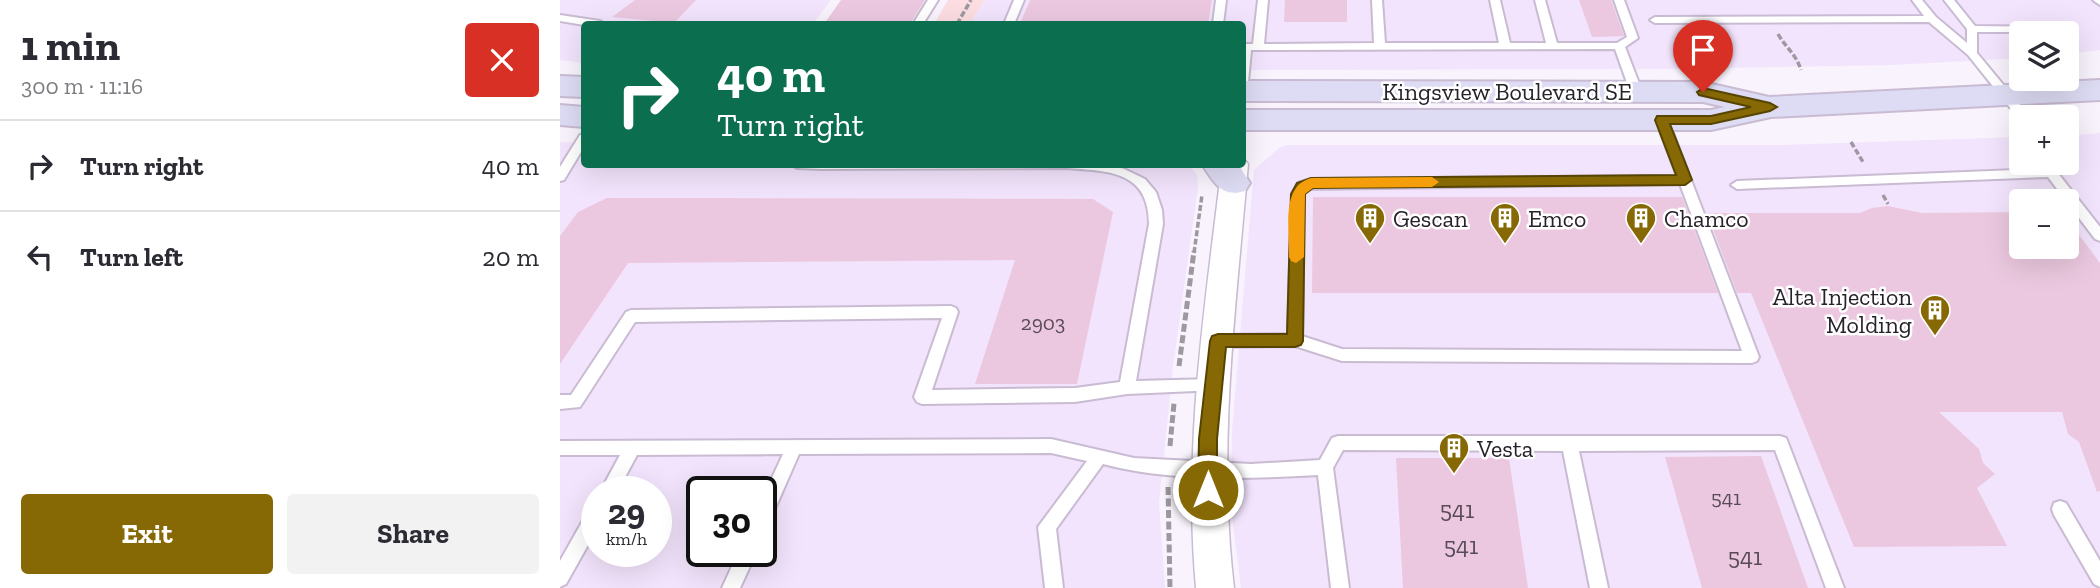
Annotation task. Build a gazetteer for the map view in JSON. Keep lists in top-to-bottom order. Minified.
{"streets":{"main road":["Kingsview Boulevard SE"]},"places":{"building":["Gescan","Emco","Chamco","Alta Injection Molding","Vesta"]},"house_numbers":["2903","541","541","541","541"],"page":{"heading":["1 min","300 m · 11:16"],"map_buttons":["+","−"],"turn":["40 m","Turn right"],"list":[{"name":"Turn right","value":"40 m"},{"name":"Turn left","value":"20 m"}],"speed":"29 km/h","limit":"30","buttons":["Exit","Share"]}}
